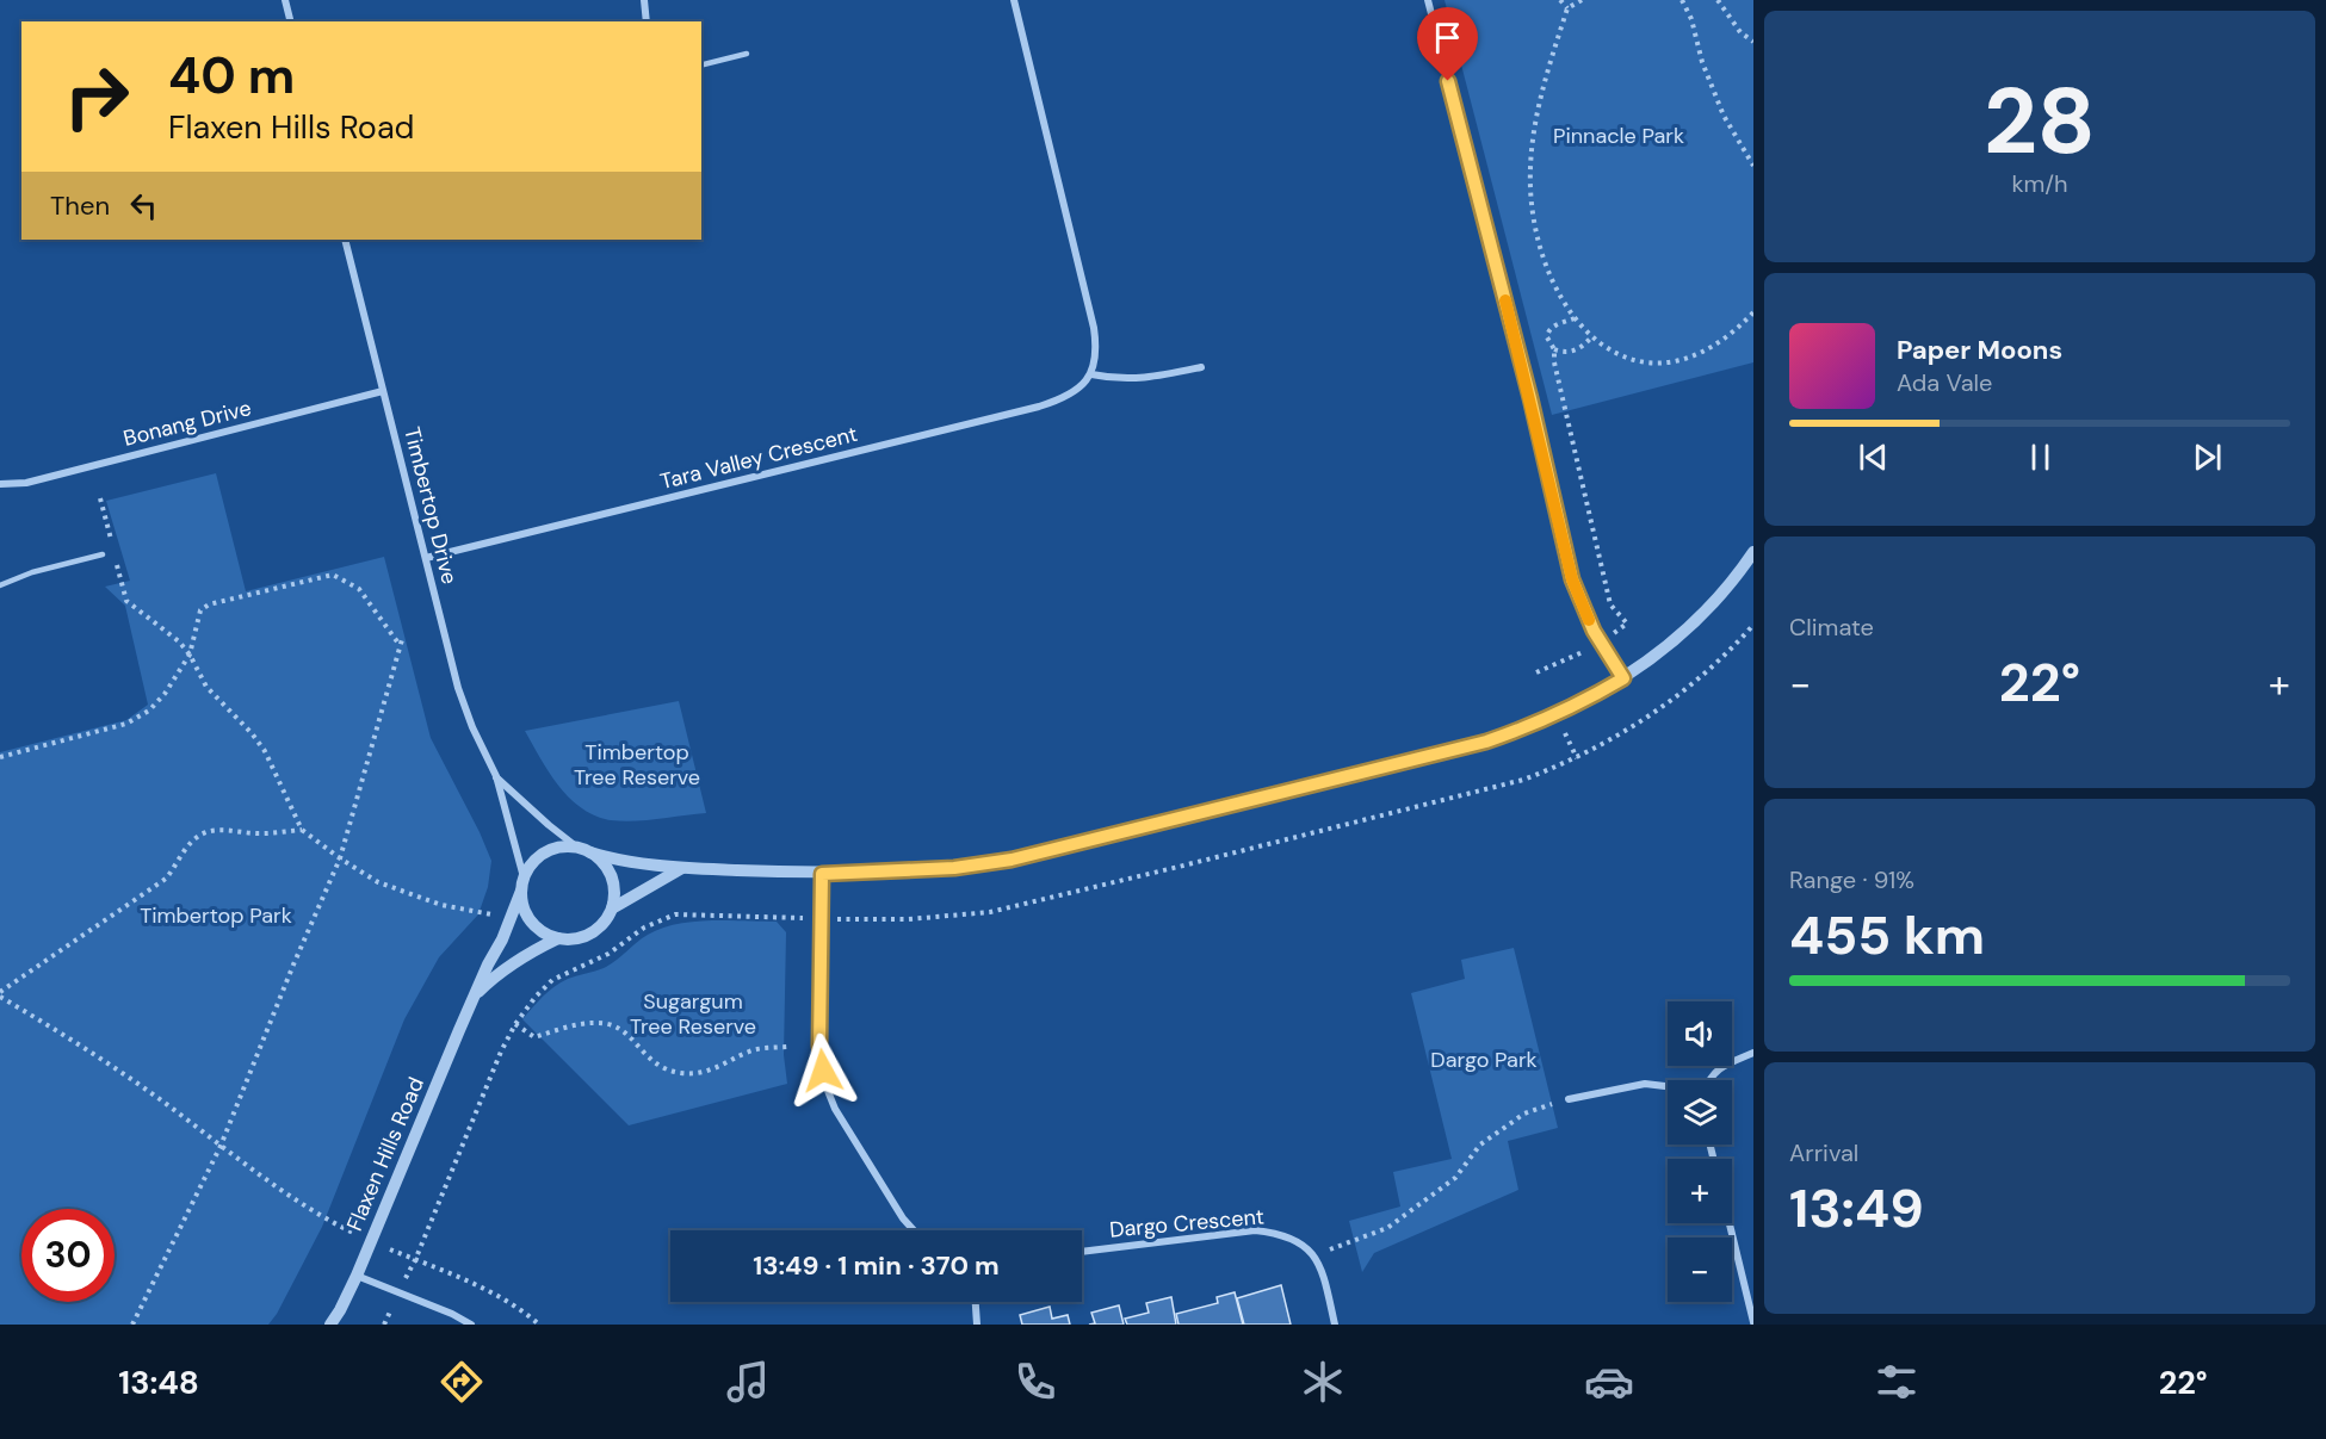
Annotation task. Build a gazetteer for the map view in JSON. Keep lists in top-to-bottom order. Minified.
{"streets":{"street":["Bonang Drive","Tara Valley Crescent","Timbertop Drive","Flaxen Hills Road","Dargo Crescent"]},"crossings":[["Bonang Drive","Timbertop Drive"],["Tara Valley Crescent","Timbertop Drive"],["Timbertop Drive","Flaxen Hills Road"]],"parks":["Pinnacle Park","Timbertop Tree Reserve","Timbertop Park","Sugargum Tree Reserve","Dargo Park"],"page":{"tile":[["28","km/h"],"Climate",["Range · 91%","455 km"],["Arrival","13:49"]],"turn":["40 m","Flaxen Hills Road"],"then":"Then","song":["Paper Moons","Ada Vale"],"heat":["−","22°","+"],"map_buttons":["+","−"],"limit":"30","trip":"13:49 · 1 min · 370 m","tabs":["13:48","22°"]}}
